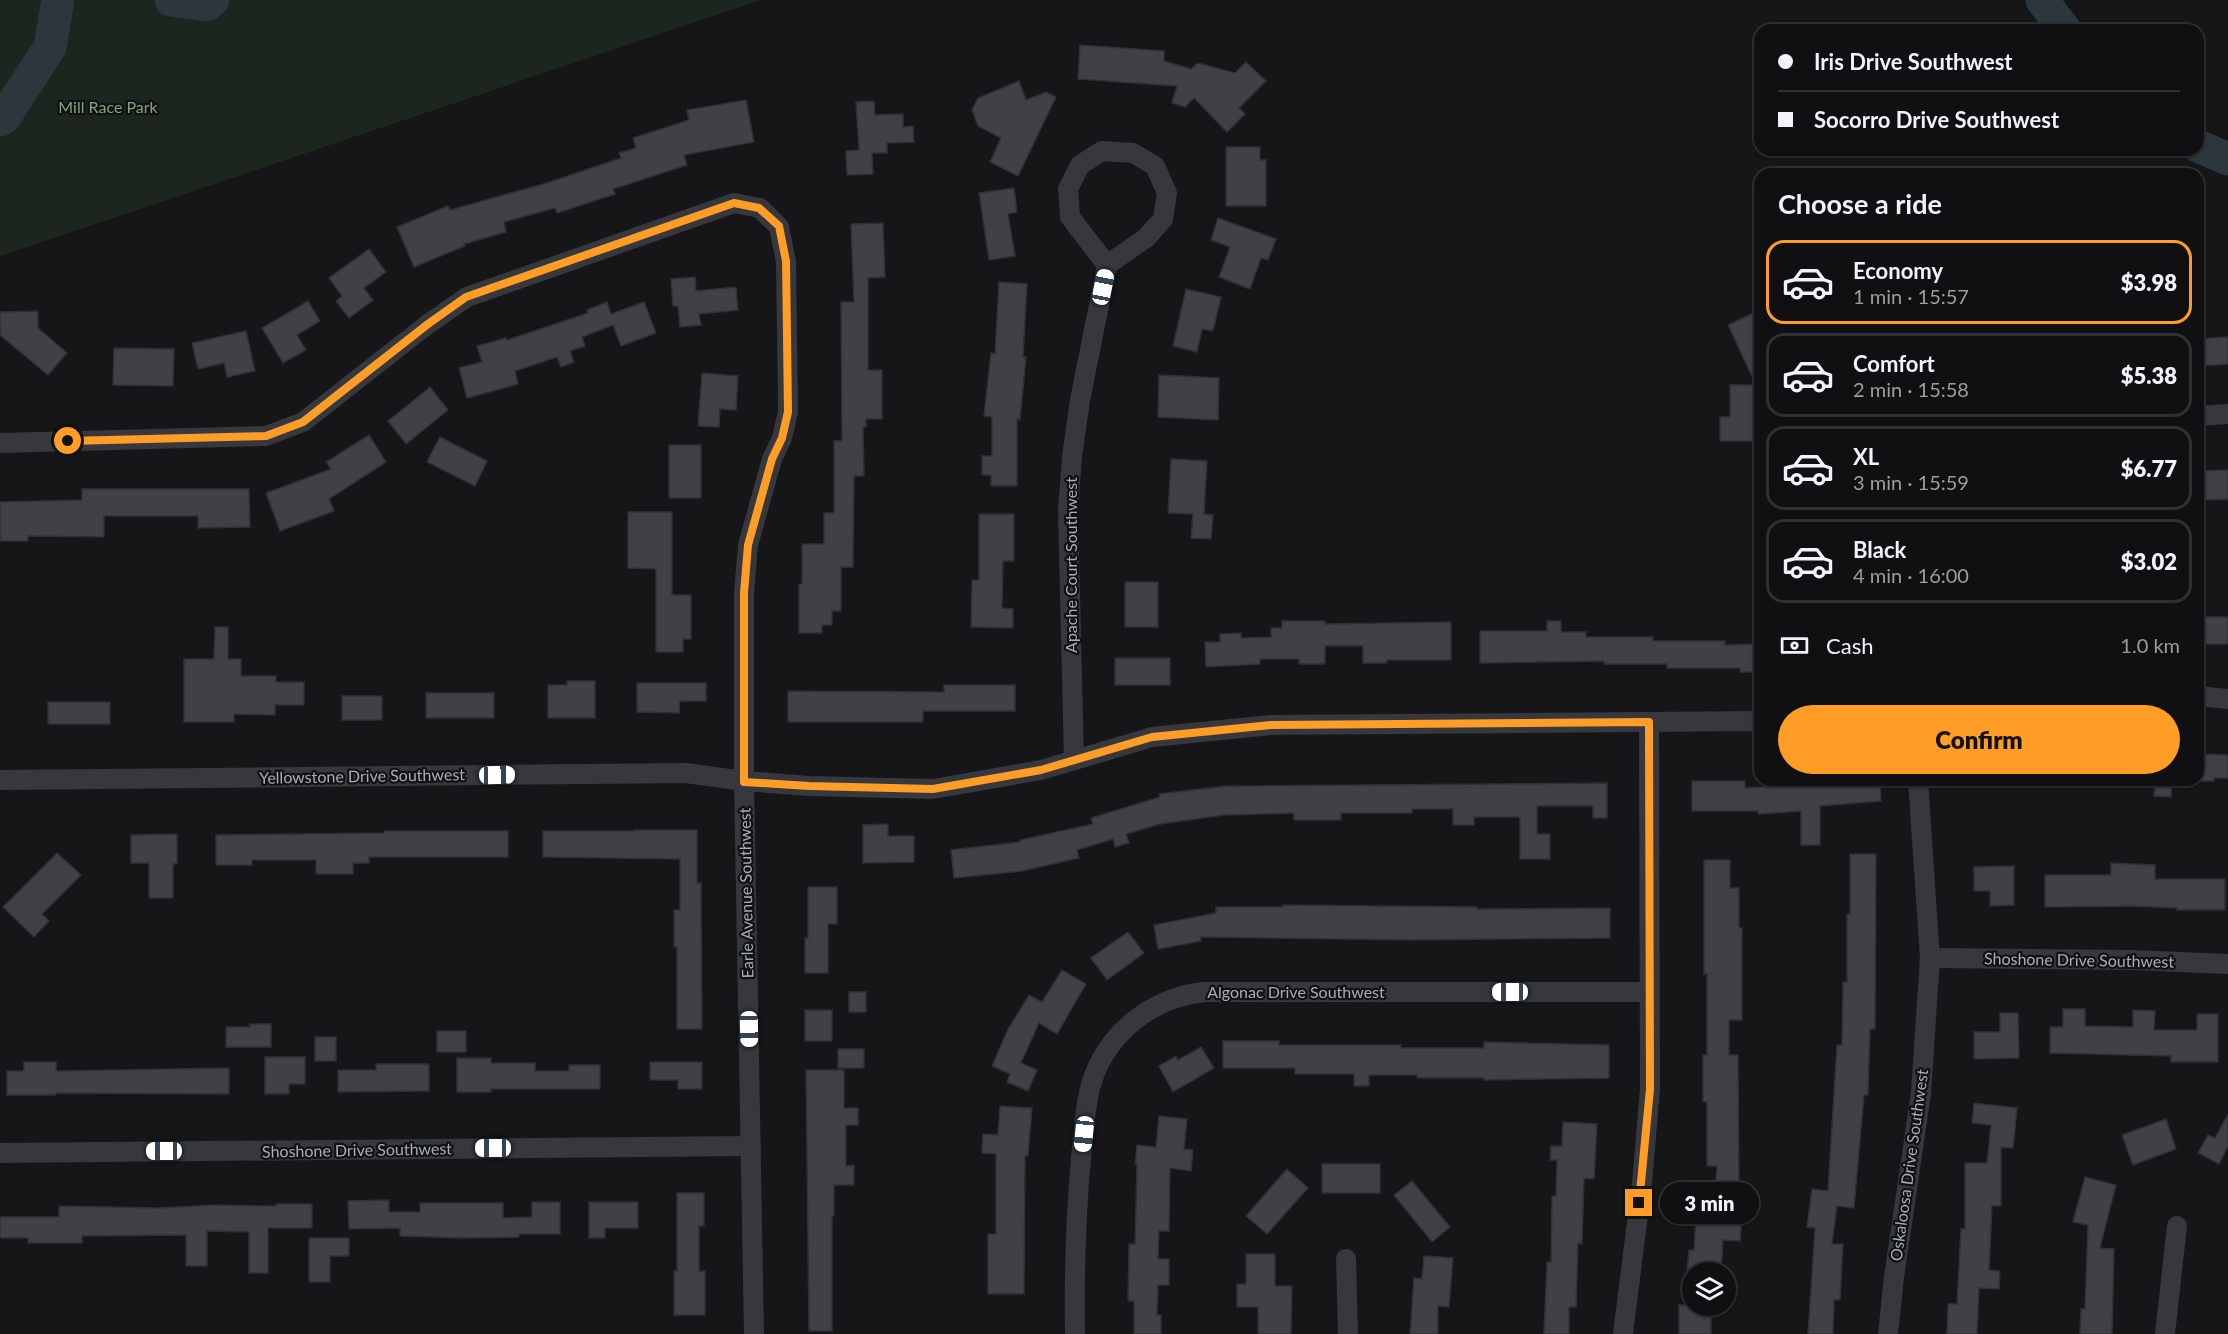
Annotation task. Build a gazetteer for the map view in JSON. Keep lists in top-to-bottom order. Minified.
{"streets":{"street":["Apache Court Southwest","Yellowstone Drive Southwest","Earle Avenue Southwest","Shoshone Drive Southwest","Algonac Drive Southwest","Oskaloosa Drive Southwest"]},"crossings":[["Apache Court Southwest","Yellowstone Drive Southwest"],["Yellowstone Drive Southwest","Earle Avenue Southwest"],["Earle Avenue Southwest","Shoshone Drive Southwest"],["Shoshone Drive Southwest","Oskaloosa Drive Southwest"]],"parks":["Mill Race Park"],"page":{"banner":["Iris Drive Southwest","Socorro Drive Southwest"],"heading":"Choose a ride","list":[{"name":"Economy","note":"1 min · 15:57","value":"$3.98"},{"name":"Comfort","note":"2 min · 15:58","value":"$5.38"},{"name":"XL","note":"3 min · 15:59","value":"$6.77"},{"name":"Black","note":"4 min · 16:00","value":"$3.02"}],"pay":["Cash","1.0 km"],"buttons":"Confirm","bubble":"3 min"}}
